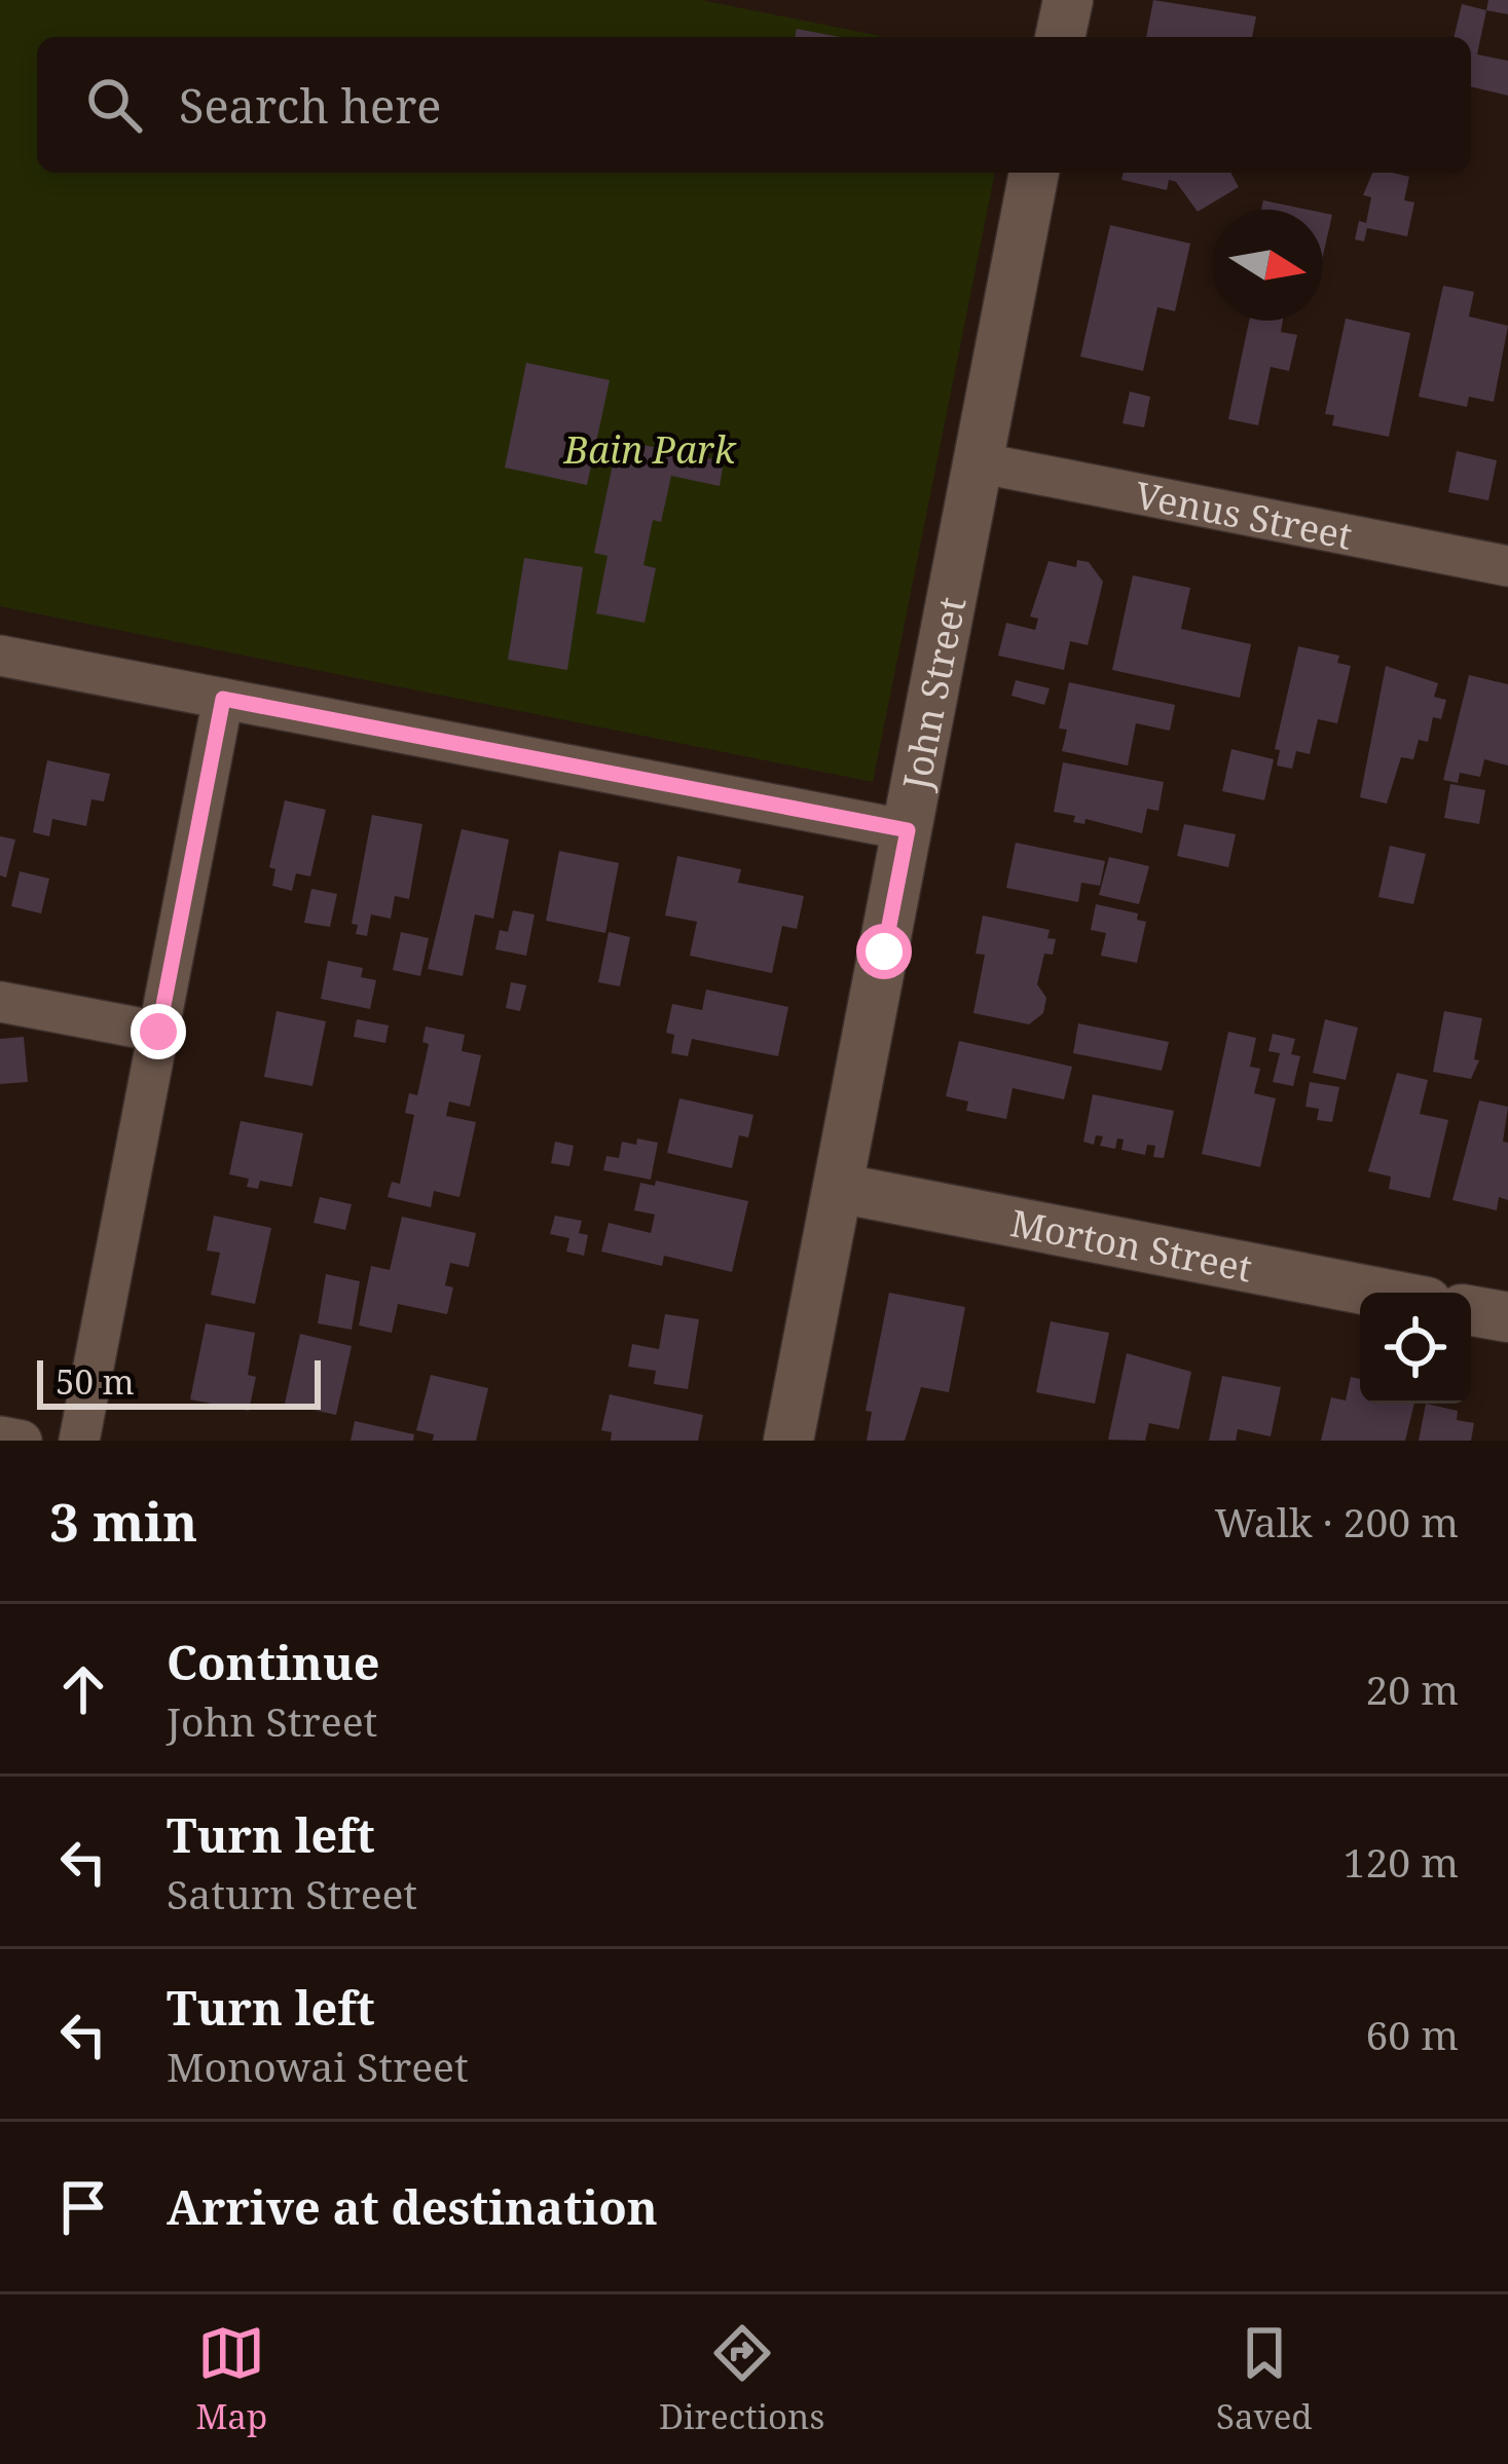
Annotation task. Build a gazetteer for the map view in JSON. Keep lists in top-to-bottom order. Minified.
{"streets":{"street":["Venus Street","John Street","Morton Street"]},"crossings":[["Venus Street","John Street"],["John Street","Morton Street"]],"parks":["Bain Park"],"scale_bar":"50 m","north":"right","page":{"search":"Search here","scale":"50 m","heading":["3 min","Walk · 200 m"],"list":[["Continue","John Street","20 m"],["Turn left","Saturn Street","120 m"],["Turn left","Monowai Street","60 m"],"Arrive at destination"],"nav":["Map","Directions","Saved"]}}
